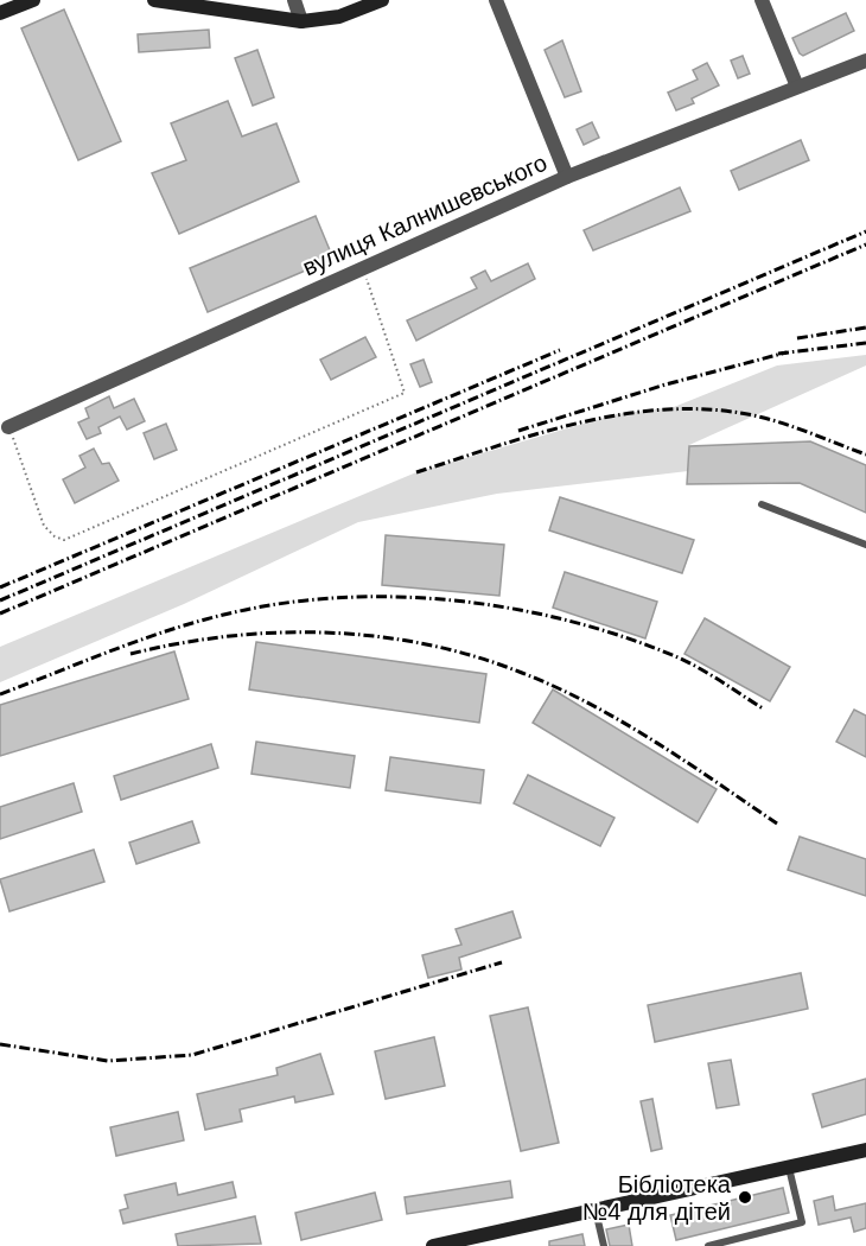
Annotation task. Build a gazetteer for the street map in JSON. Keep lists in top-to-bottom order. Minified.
{"streets":{"street":["вулиця Калнишевського"]},"places":["Бібліотека №4 для дітей"]}
